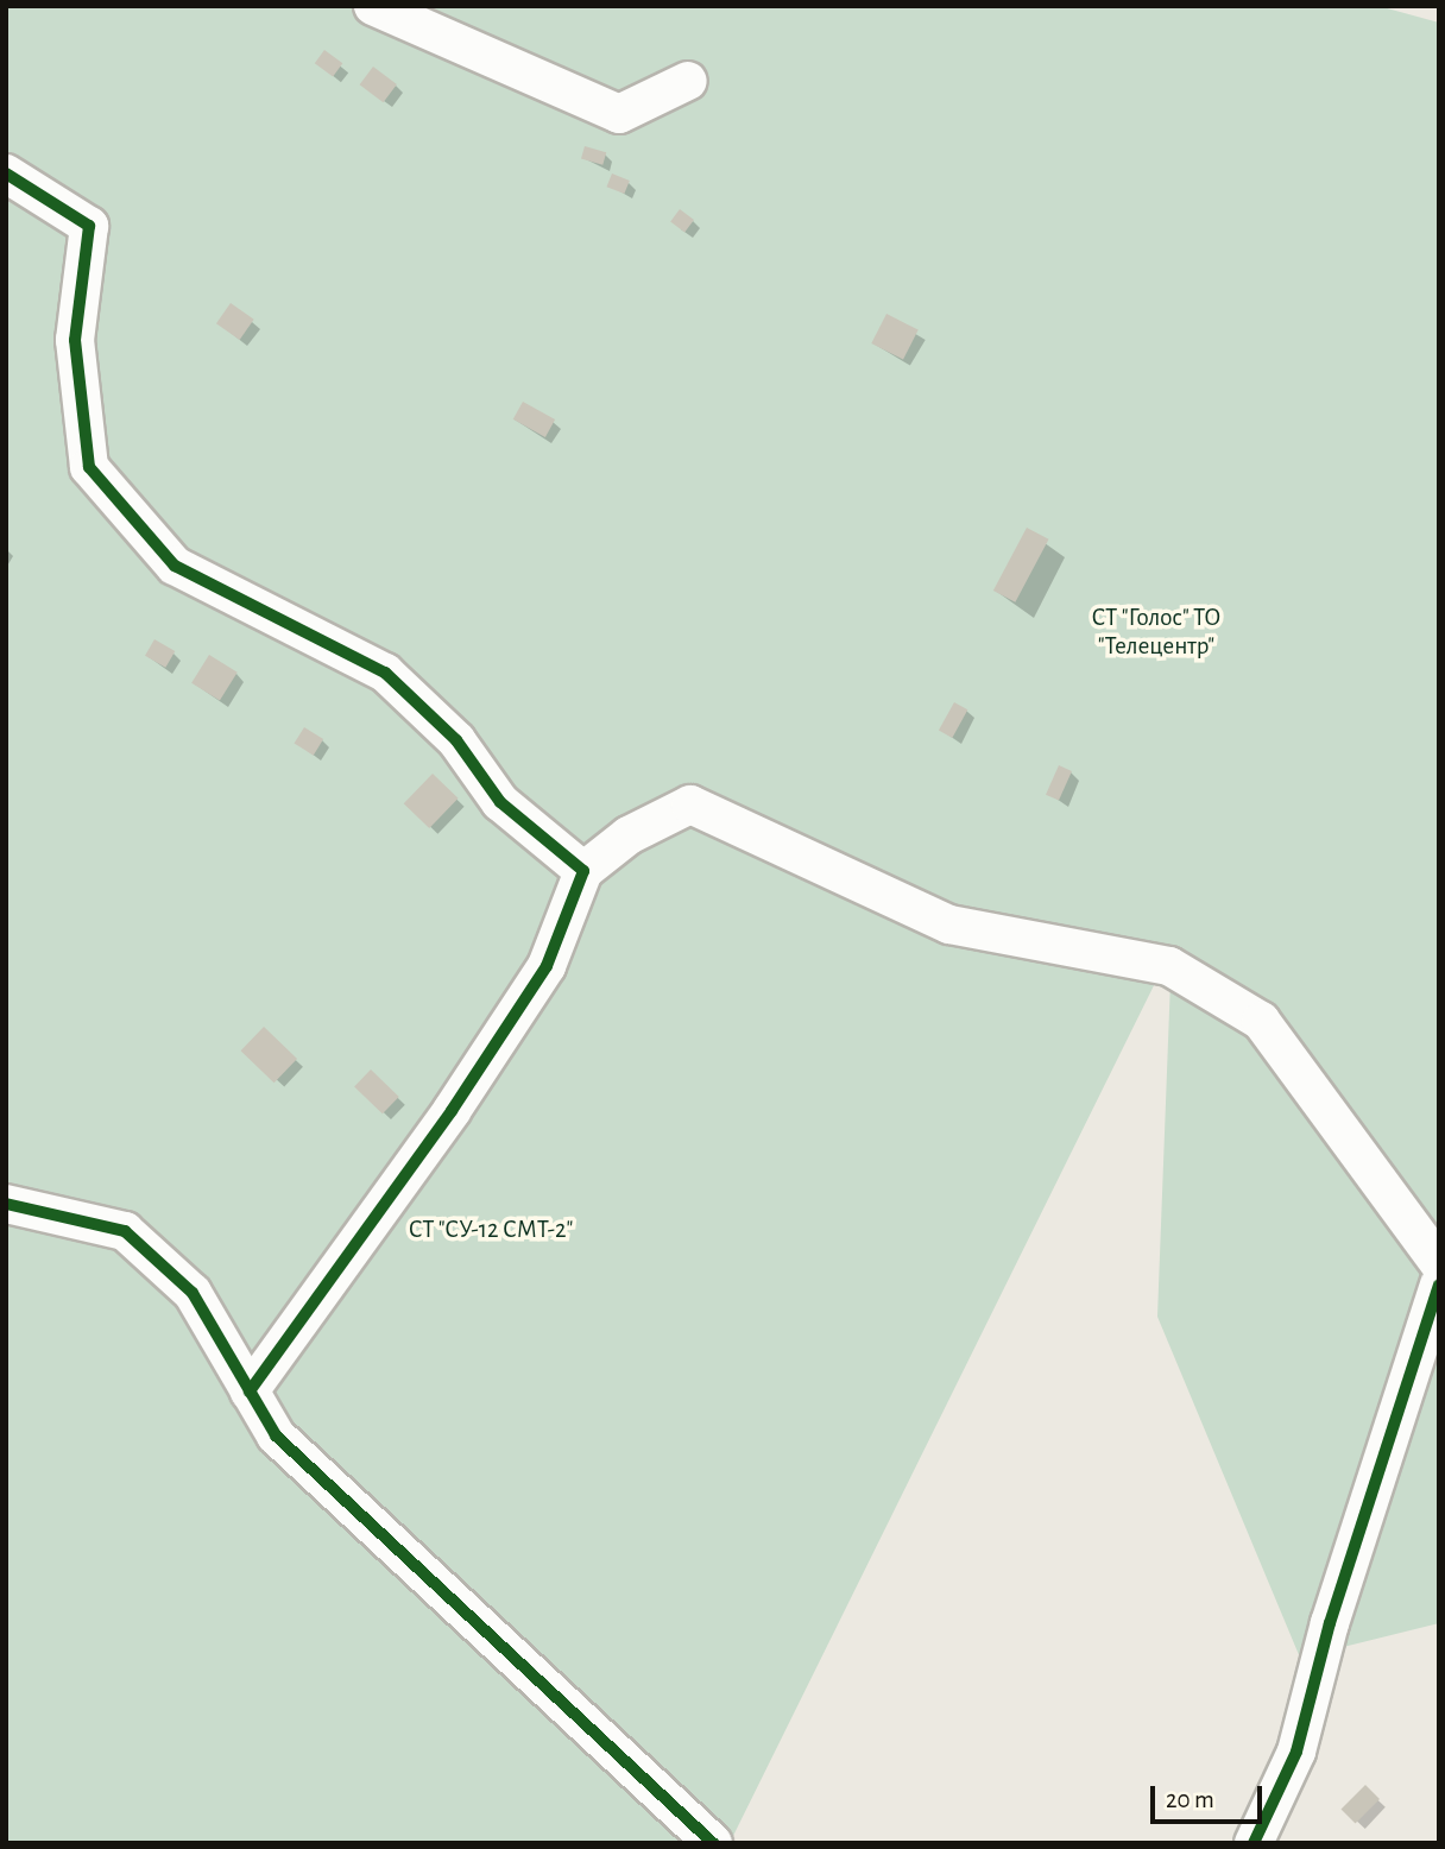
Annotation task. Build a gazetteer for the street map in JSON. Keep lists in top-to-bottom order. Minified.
{"parks":["СТ \"Голос\" ТО \"Телецентр\"","СТ \"СУ-12 СМТ-2\""],"scale_bar":"20 m"}
